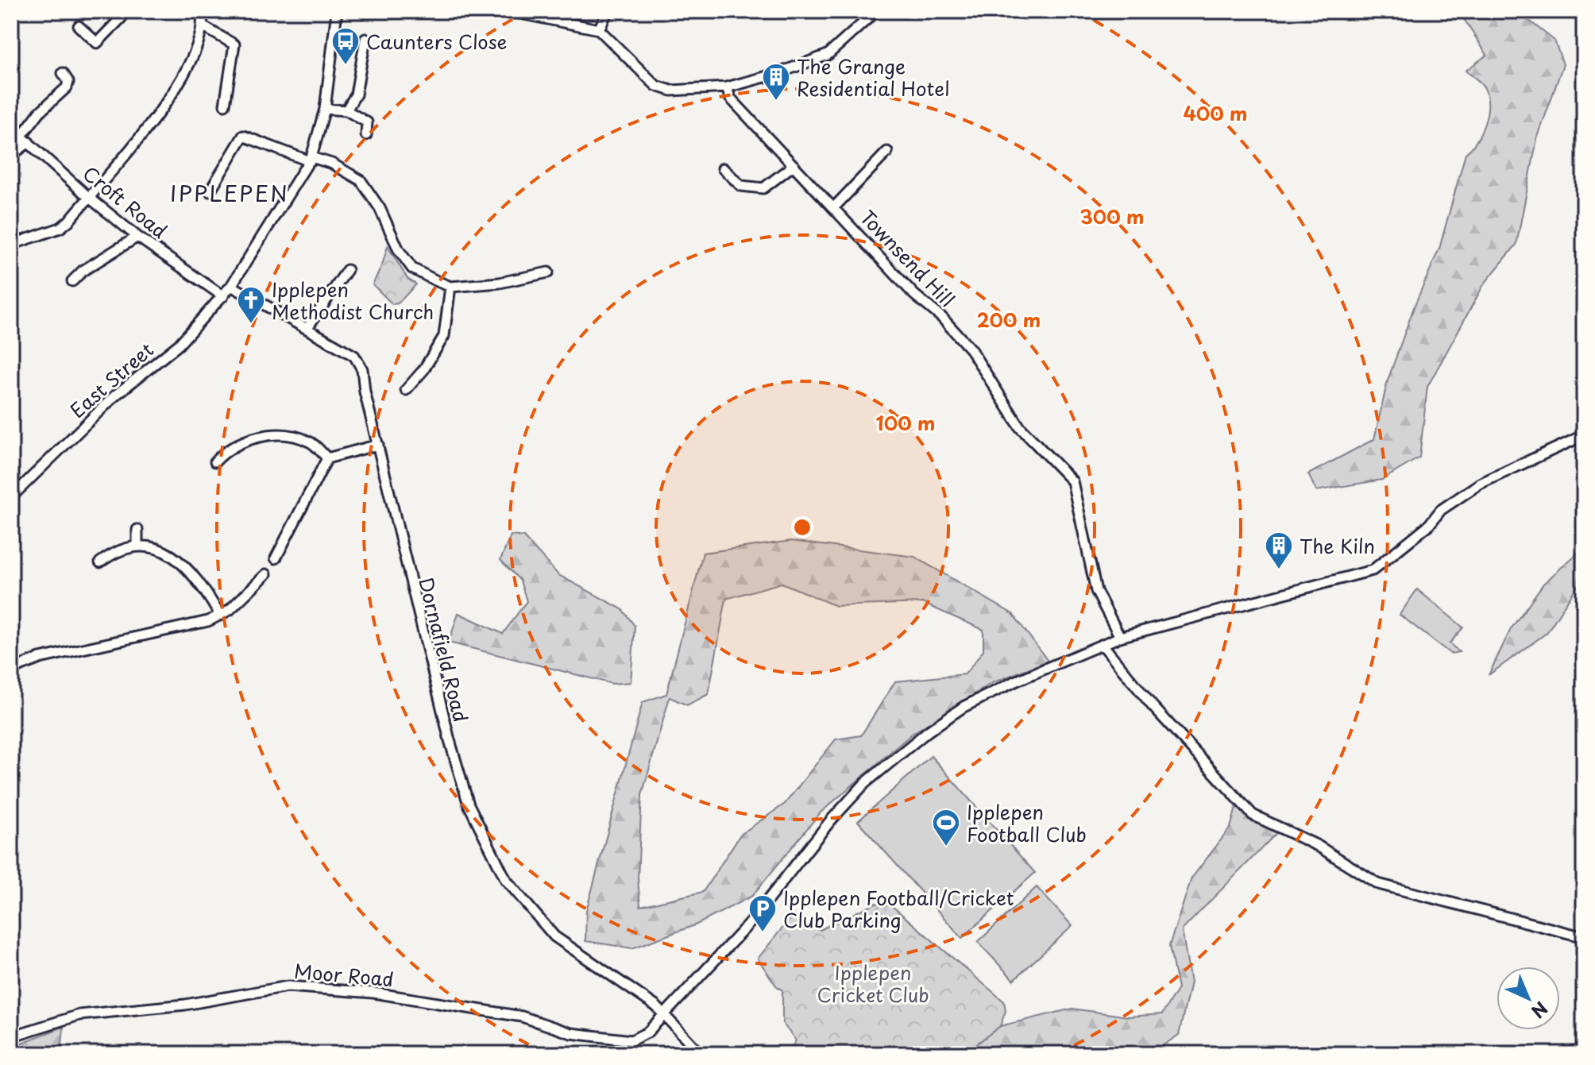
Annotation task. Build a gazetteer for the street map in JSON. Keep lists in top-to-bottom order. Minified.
{"streets":{"street":["Croft Road","Townsend Hill","East Street","Dornafield Road","Moor Road"]},"crossings":[["Croft Road","East Street"],["Townsend Hill","Moor Road"],["East Street","Dornafield Road"],["Dornafield Road","Moor Road"]],"districts":["IPPLEPEN"],"parks":["Ipplepen Cricket Club"],"places":{"bus stop":["Caunters Close"],"building":["The Grange Residential Hotel","The Kiln"],"church":["Ipplepen Methodist Church"],"sports":["Ipplepen Football Club"],"parking":["Ipplepen Football/Cricket Club Parking"]},"north":"bottom right","rings":["400 m","300 m","200 m","100 m"]}
